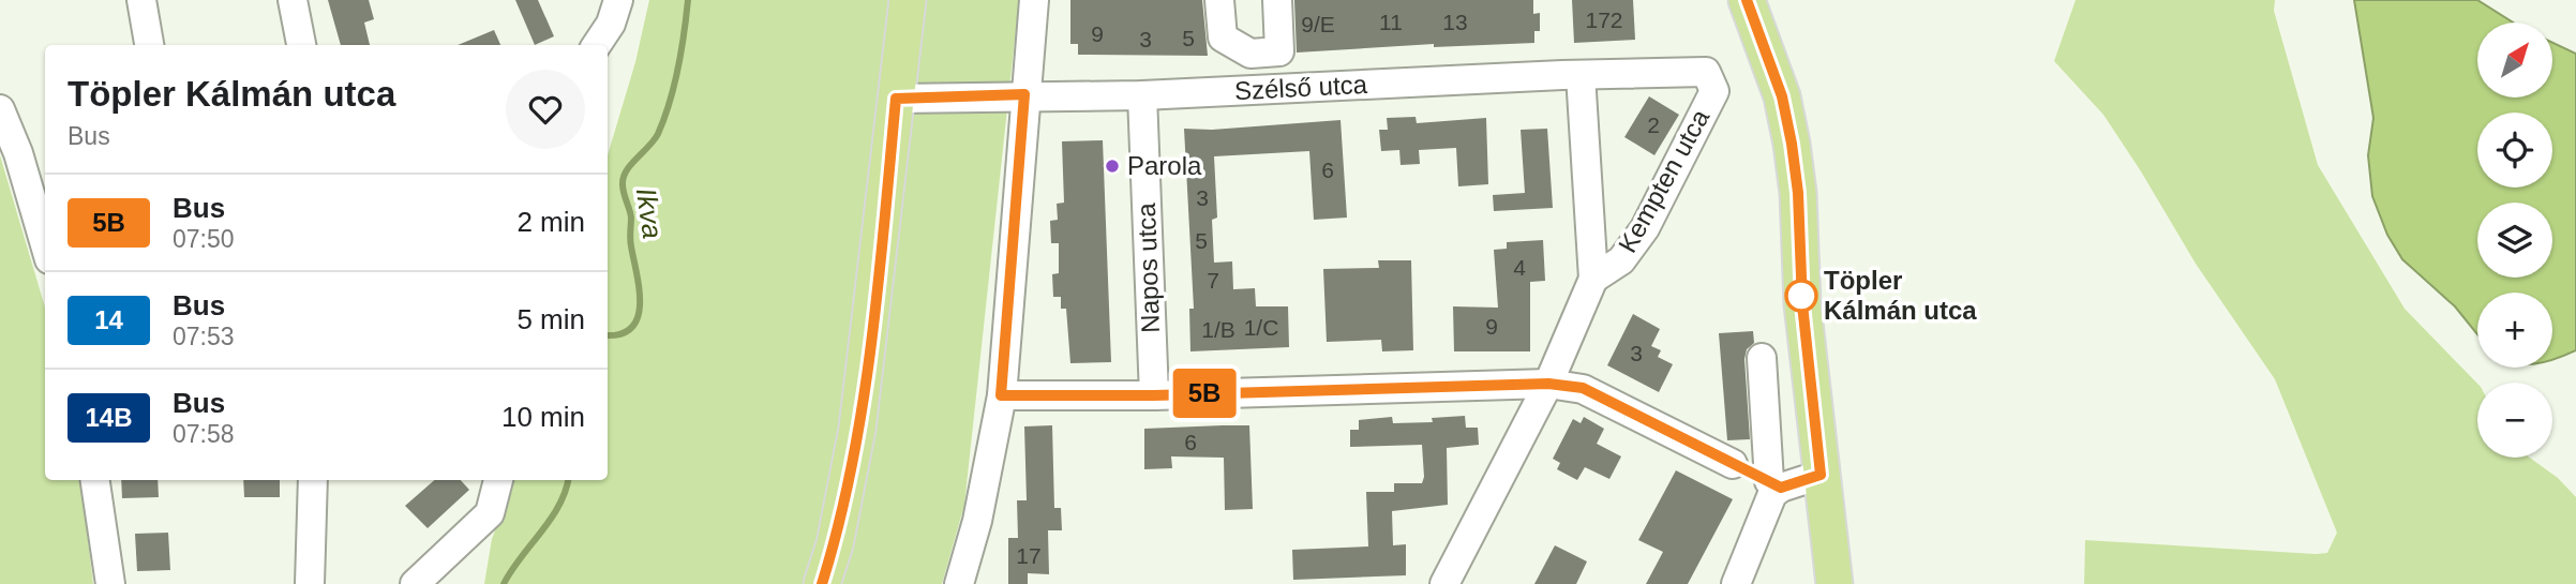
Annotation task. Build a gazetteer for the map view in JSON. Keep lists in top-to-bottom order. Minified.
{"streets":{"street":["Szélső utca","Kempten utca","Napos utca"]},"crossings":[["Szélső utca","Kempten utca"],["Szélső utca","Napos utca"]],"water":["Ikva"],"places":["Parola","Töpler Kálmán utca"],"lines":["bus line 5B"],"house_numbers":["172","11","13","9/E","9","5","3","2","6","3","5","4","7","9","1/C","1/B","3","6","17"],"north":"top right","page":{"on_map":"5B","map_buttons":["+","−"],"heading":["Töpler Kálmán utca","Bus"],"list":[{"mark":"5B","name":"Bus","note":"07:50","value":"2 min"},{"mark":"14","name":"Bus","note":"07:53","value":"5 min"},{"mark":"14B","name":"Bus","note":"07:58","value":"10 min"}]}}
